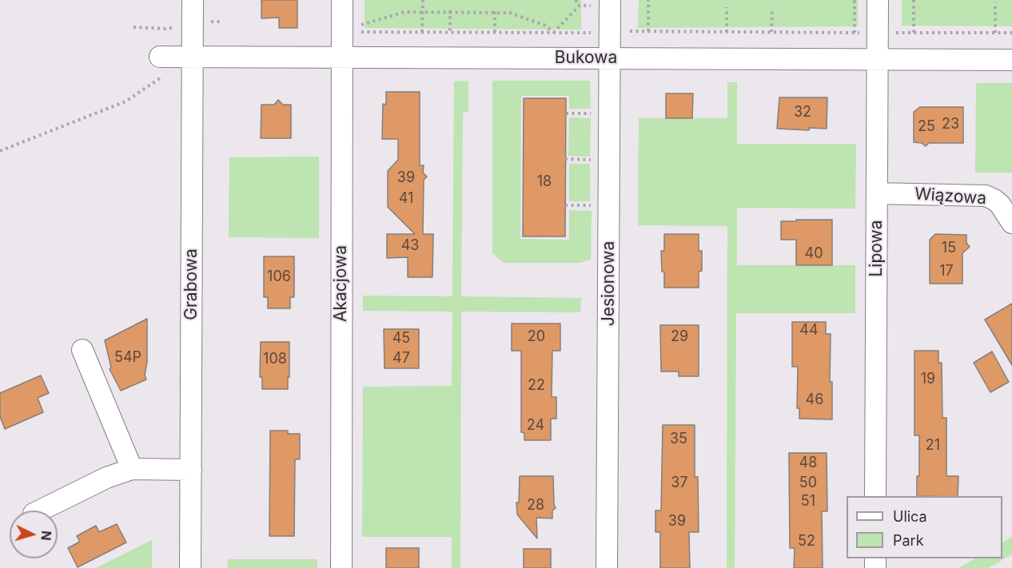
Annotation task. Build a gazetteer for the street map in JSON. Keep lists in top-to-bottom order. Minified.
{"streets":{"street":["Bukowa","Wiązowa","Lipowa","Akacjowa","Jesionowa","Grabowa"]},"crossings":[["Bukowa","Lipowa"],["Bukowa","Akacjowa"],["Bukowa","Jesionowa"],["Bukowa","Grabowa"],["Wiązowa","Lipowa"]],"house_numbers":["32","23","25","39","18","41","43","15","40","17","106","44","20","29","45","54P","47","108","19","22","46","24","35","21","48","37","50","51","28","39","52"],"legend":["Ulica","Park"],"north":"right"}
